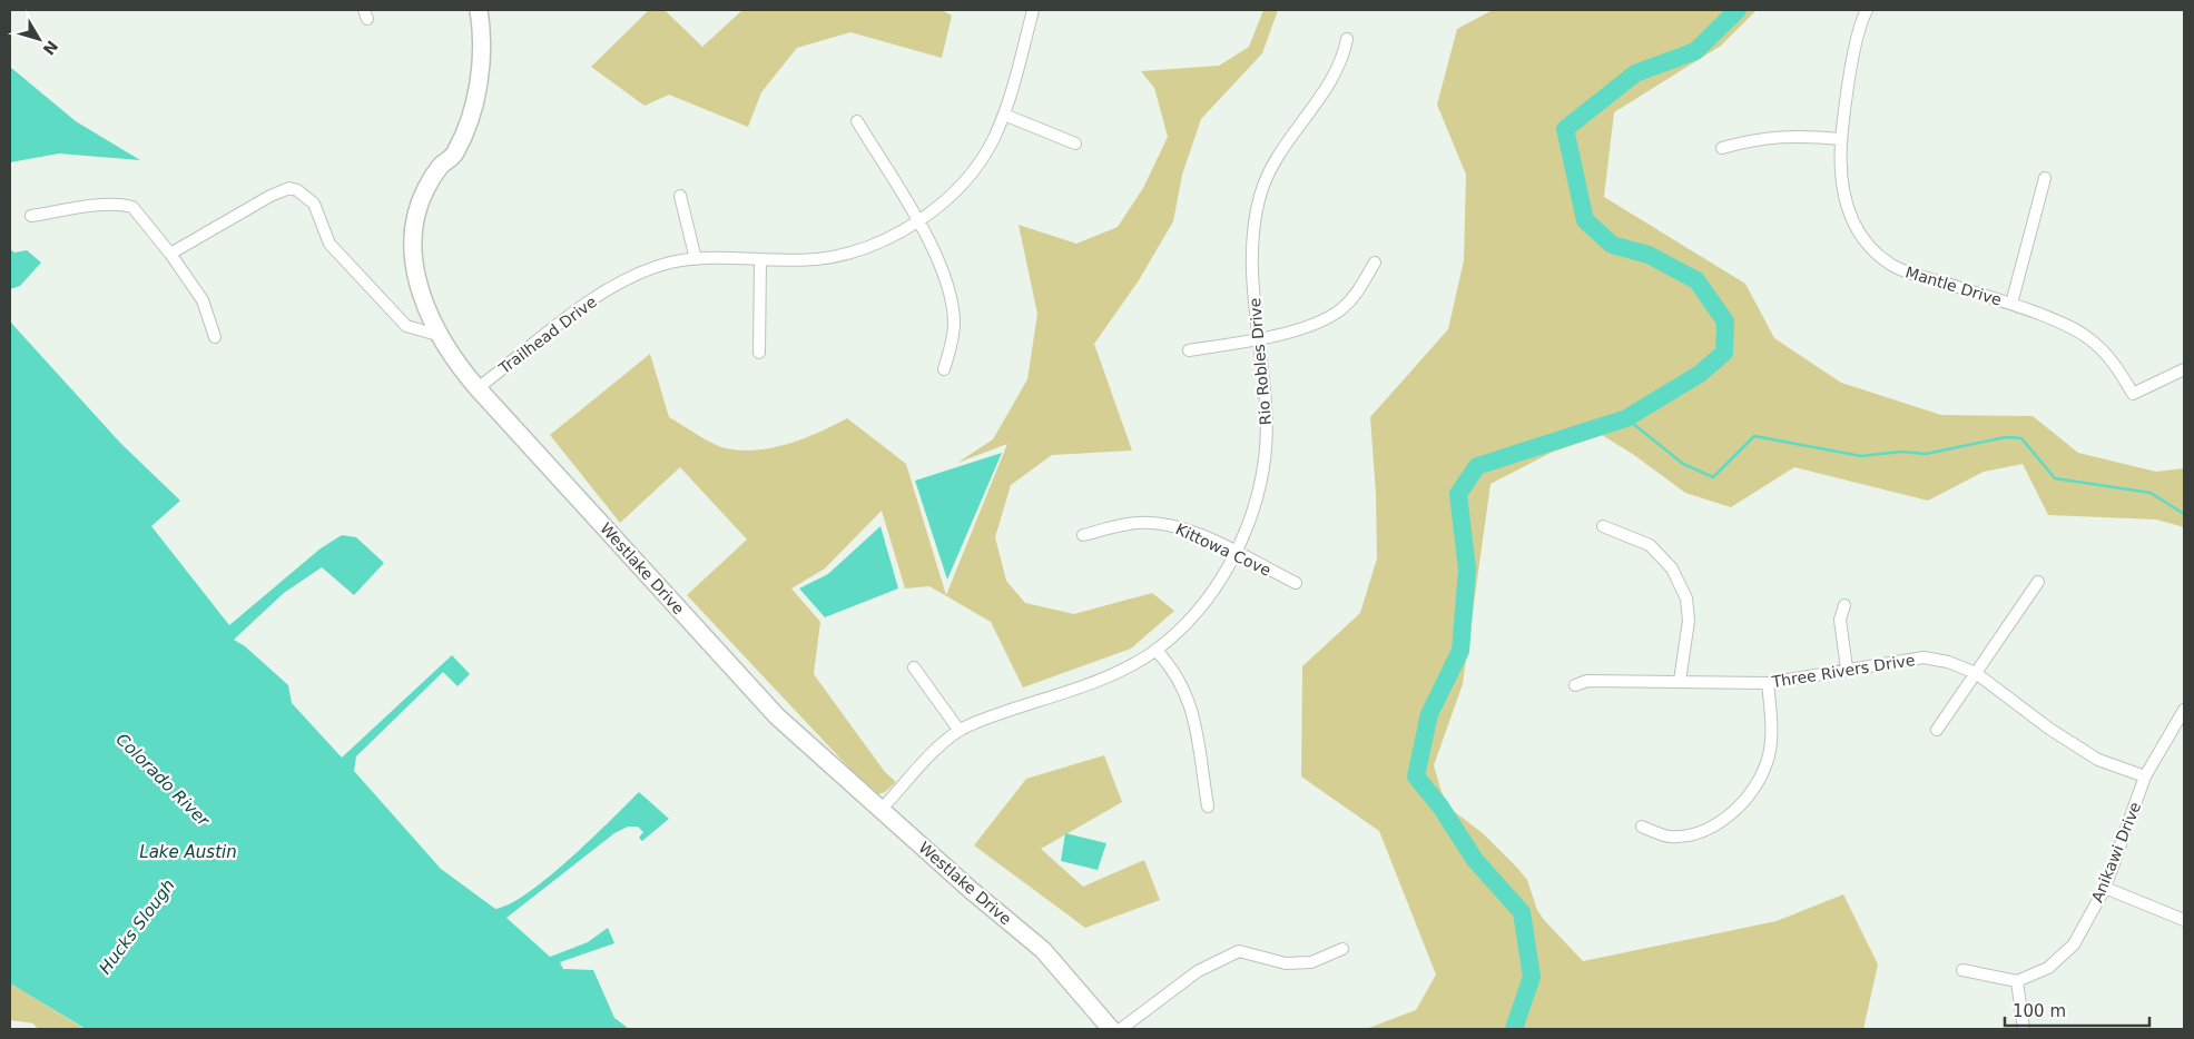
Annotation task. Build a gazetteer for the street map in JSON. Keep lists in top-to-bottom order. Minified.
{"streets":{"street":["Mantle Drive","Trailhead Drive","Rio Robles Drive","Kittowa Cove","Westlake Drive","Three Rivers Drive","Anikawi Drive"]},"crossings":[["Trailhead Drive","Westlake Drive"],["Rio Robles Drive","Kittowa Cove"],["Rio Robles Drive","Westlake Drive"],["Three Rivers Drive","Anikawi Drive"]],"water":["Colorado River","Lake Austin","Hucks Slough"],"scale_bar":"100 m","north":"bottom right"}
